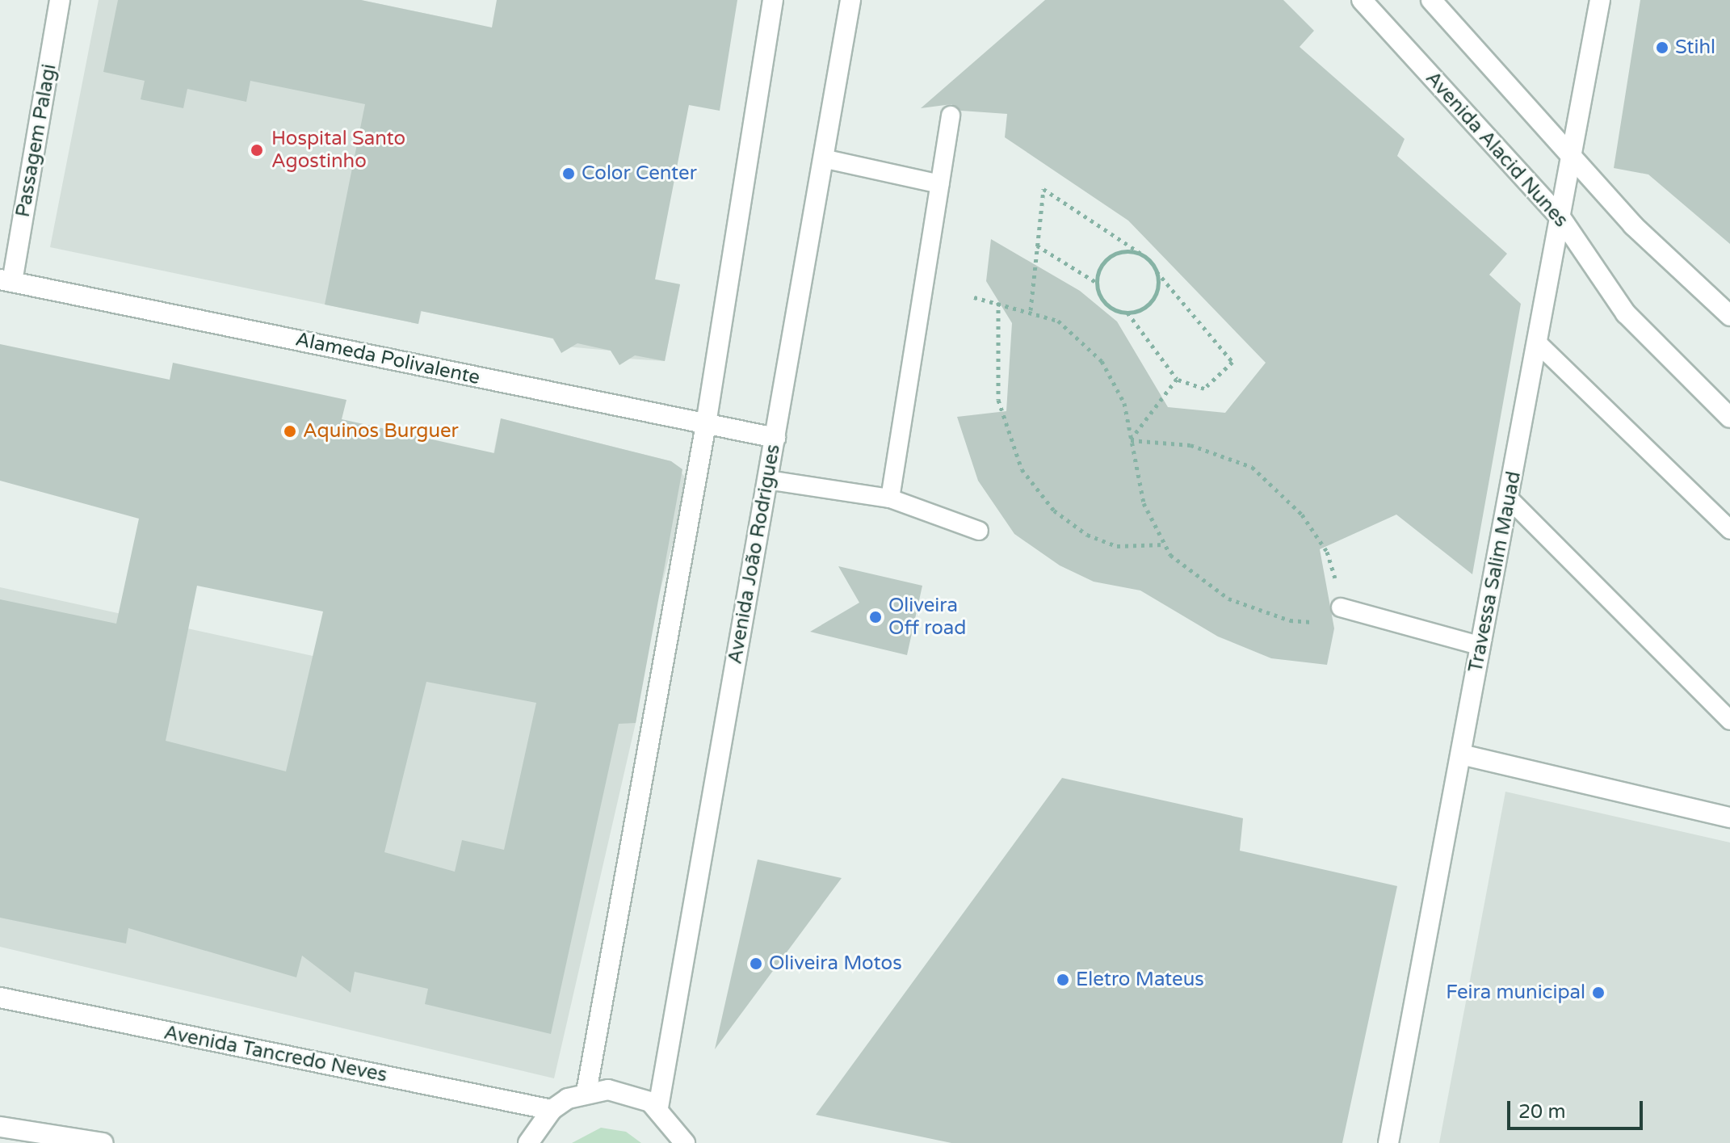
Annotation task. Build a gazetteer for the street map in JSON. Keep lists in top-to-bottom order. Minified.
{"streets":{"street":["Passagem Palagi","Avenida Alacid Nunes","Alameda Polivalente","Avenida João Rodrigues","Travessa Salim Mauad","Avenida Tancredo Neves"]},"crossings":[["Passagem Palagi","Alameda Polivalente"],["Avenida Alacid Nunes","Travessa Salim Mauad"],["Alameda Polivalente","Avenida João Rodrigues"]],"places":["Stihl","Hospital Santo Agostinho","Color Center","Aquinos Burguer","Oliveira Off road","Oliveira Motos","Eletro Mateus","Feira municipal"],"scale_bar":"20 m"}
